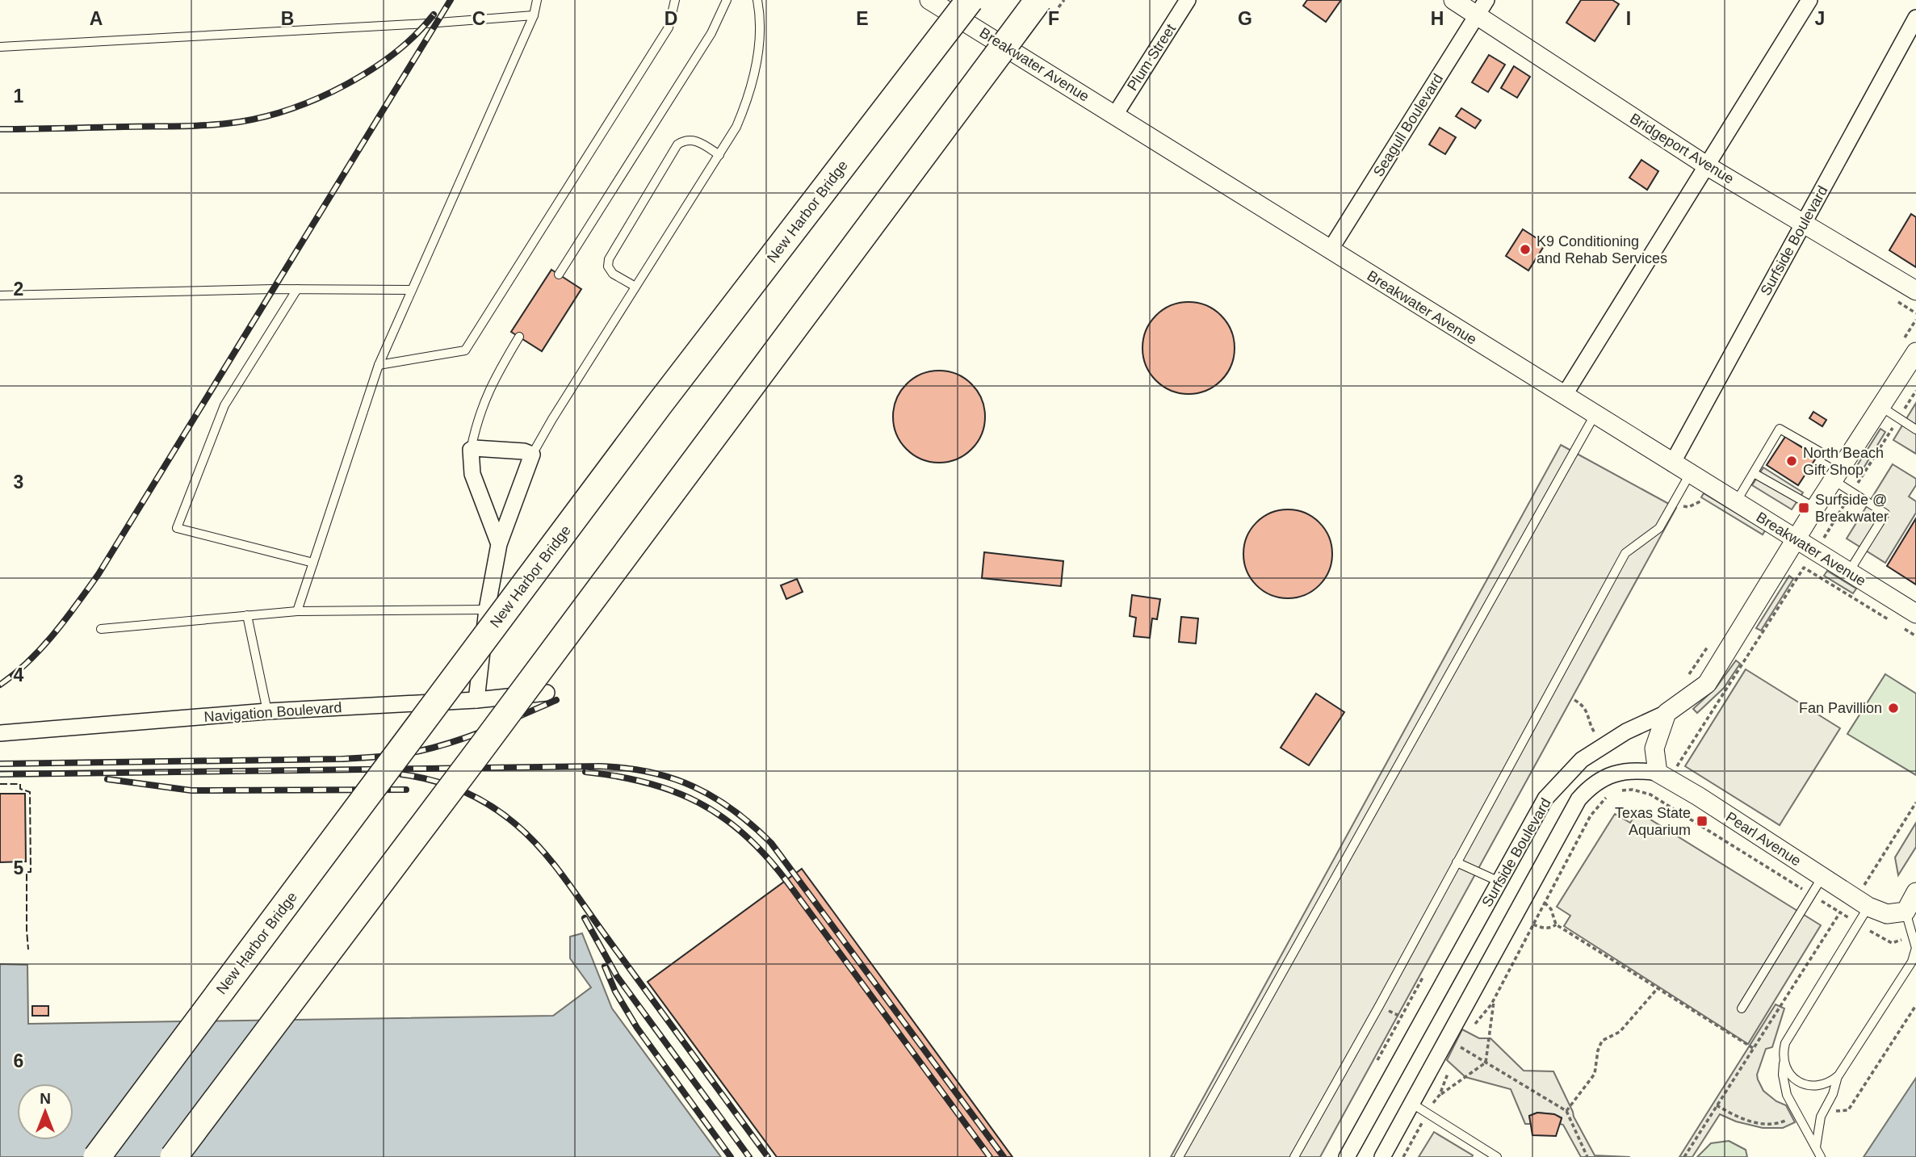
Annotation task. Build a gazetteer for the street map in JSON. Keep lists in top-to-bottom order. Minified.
{"streets":{"highway":["New Harbor Bridge"],"street":["Plum Street","Breakwater Avenue","Seagull Boulevard","Bridgeport Avenue","Surfside Boulevard","Navigation Boulevard","Pearl Avenue"]},"crossings":[["Plum Street","Breakwater Avenue"],["Breakwater Avenue","Seagull Boulevard"],["Breakwater Avenue","Surfside Boulevard"],["Seagull Boulevard","Bridgeport Avenue"],["Bridgeport Avenue","Surfside Boulevard"],["Surfside Boulevard","Pearl Avenue"]],"places":{"other":["K9 Conditioning and Rehab Services","North Beach Gift Shop","Fan Pavillion"],"transit":["Surfside @ Breakwater","Texas State Aquarium"]},"north":"top","grid":{"columns":["A","B","C","D","E","F","G","H","I","J"],"rows":["1","2","3","4","5","6"]}}
